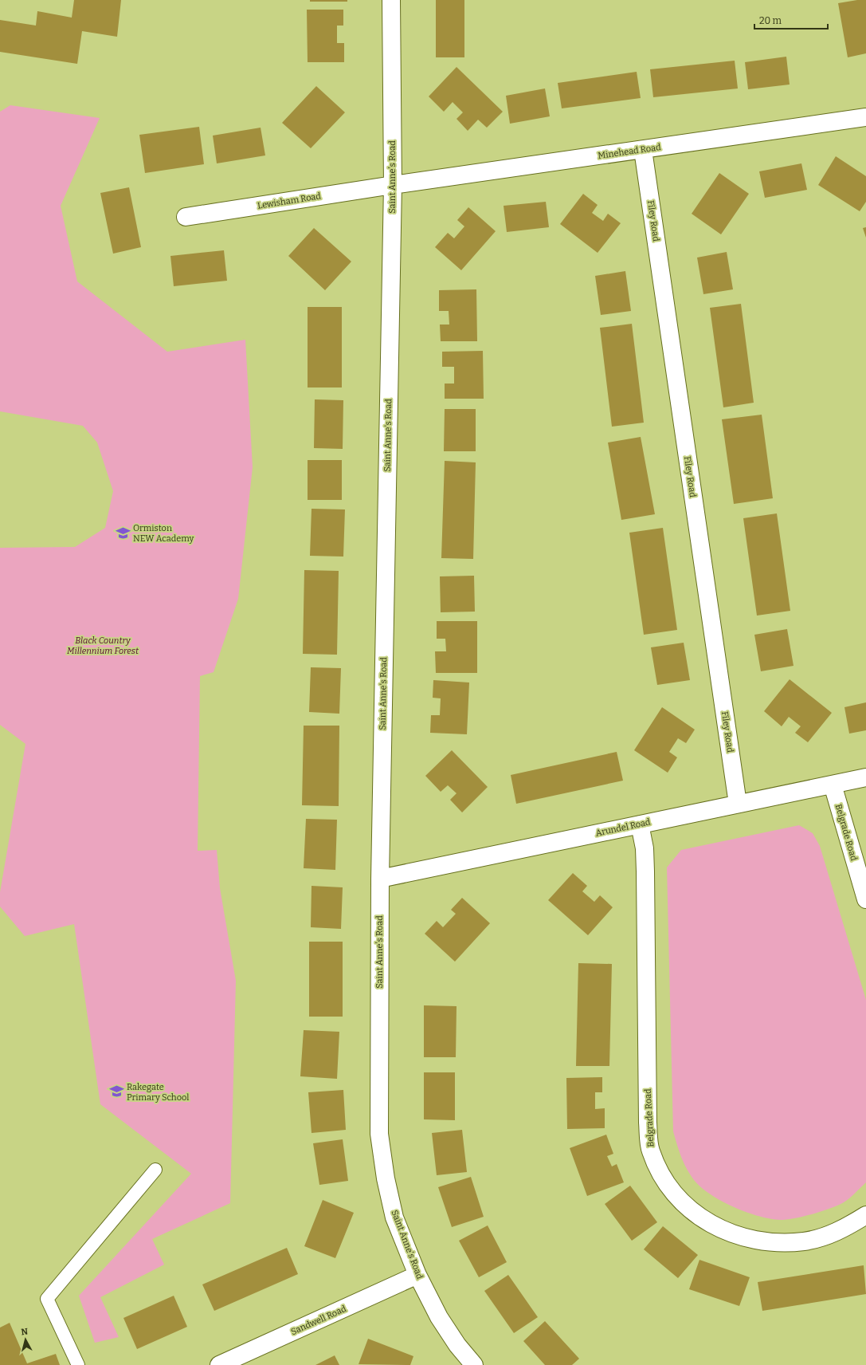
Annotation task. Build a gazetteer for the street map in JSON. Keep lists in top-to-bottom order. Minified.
{"streets":{"street":["Minehead Road","Saint Anne's Road","Lewisham Road","Filey Road","Arundel Road","Belgrade Road","Sandwell Road"]},"crossings":[["Minehead Road","Saint Anne's Road"],["Minehead Road","Lewisham Road"],["Minehead Road","Filey Road"],["Saint Anne's Road","Lewisham Road"],["Saint Anne's Road","Arundel Road"],["Saint Anne's Road","Sandwell Road"],["Filey Road","Arundel Road"],["Arundel Road","Belgrade Road"]],"parks":["Black Country Millennium Forest"],"places":{"school or university":["Ormiston NEW Academy","Rakegate Primary School"]},"scale_bar":"20 m","north":"top"}
